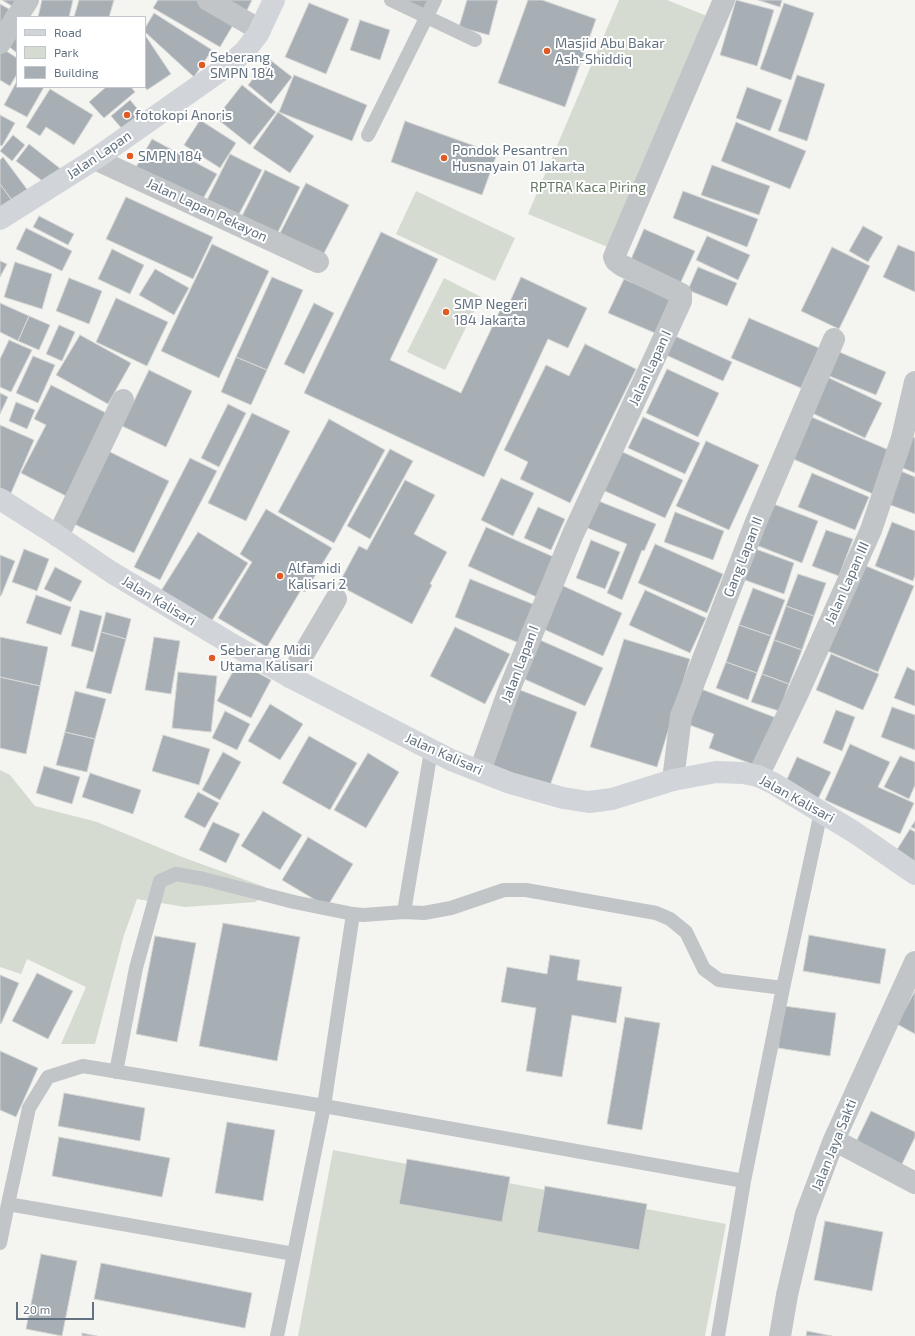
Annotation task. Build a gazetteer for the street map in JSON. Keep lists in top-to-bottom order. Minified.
{"streets":{"street":["Jalan Lapan","Jalan Lapan Pekayon","Jalan Lapan I","Gang Lapan II","Jalan Lapan III","Jalan Kalisari","Jalan Jaya Sakti"]},"crossings":[["Jalan Lapan","Jalan Lapan Pekayon"],["Jalan Lapan I","Jalan Kalisari"],["Gang Lapan II","Jalan Kalisari"],["Jalan Lapan III","Jalan Kalisari"]],"parks":["RPTRA Kaca Piring"],"places":["Masjid Abu Bakar Ash-Shiddiq","Seberang SMPN 184","fotokopi Anoris","SMPN 184","Pondok Pesantren Husnayain 01 Jakarta","SMP Negeri 184 Jakarta","Alfamidi Kalisari 2","Seberang Midi Utama Kalisari"],"legend":["Road","Park","Building"],"scale_bar":"20 m"}
